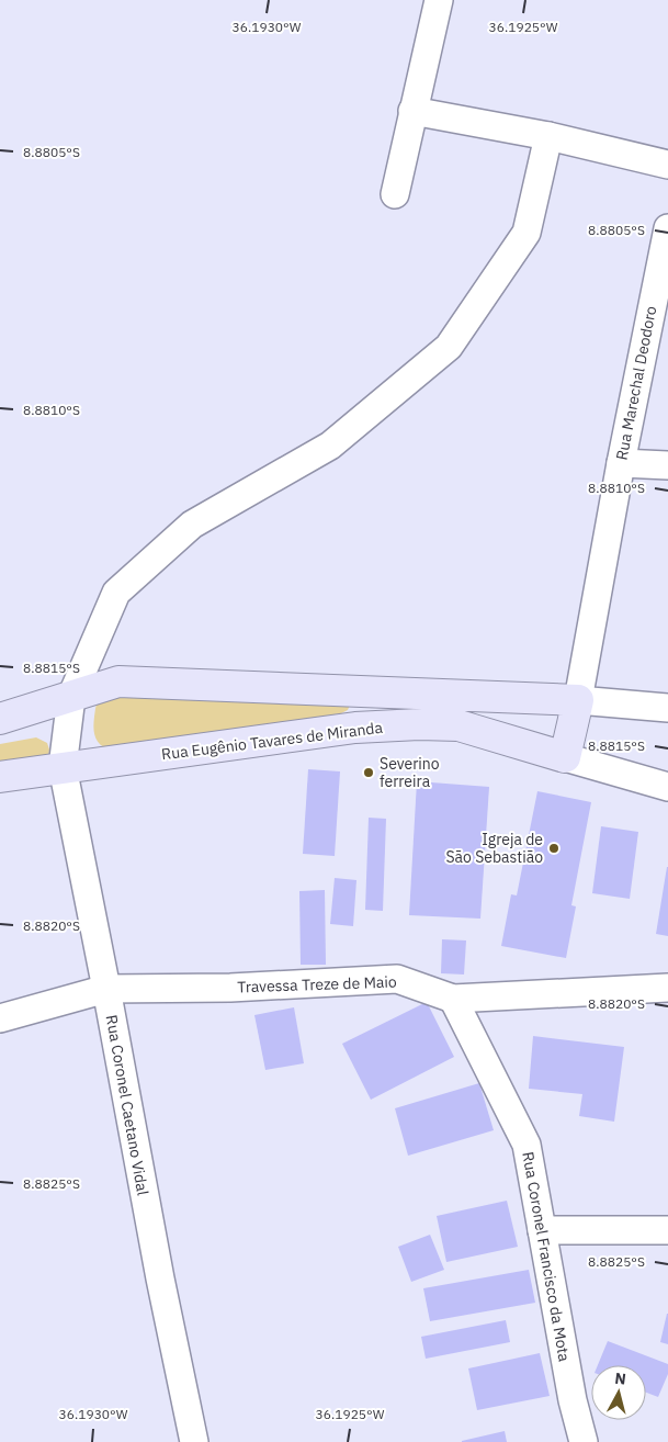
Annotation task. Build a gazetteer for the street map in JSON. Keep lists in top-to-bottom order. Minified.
{"streets":{"street":["Rua Marechal Deodoro","Rua Eugênio Tavares de Miranda","Travessa Treze de Maio","Rua Coronel Caetano Vidal","Rua Coronel Francisco da Mota"]},"crossings":[["Rua Eugênio Tavares de Miranda","Rua Coronel Caetano Vidal"],["Travessa Treze de Maio","Rua Coronel Caetano Vidal"],["Travessa Treze de Maio","Rua Coronel Francisco da Mota"]],"places":["Severino ferreira","Igreja de São Sebastião"],"north":"top","coordinates":["36.1930°W","36.1925°W","8.8805°S","8.8810°S","8.8815°S","8.8820°S","8.8825°S"]}
